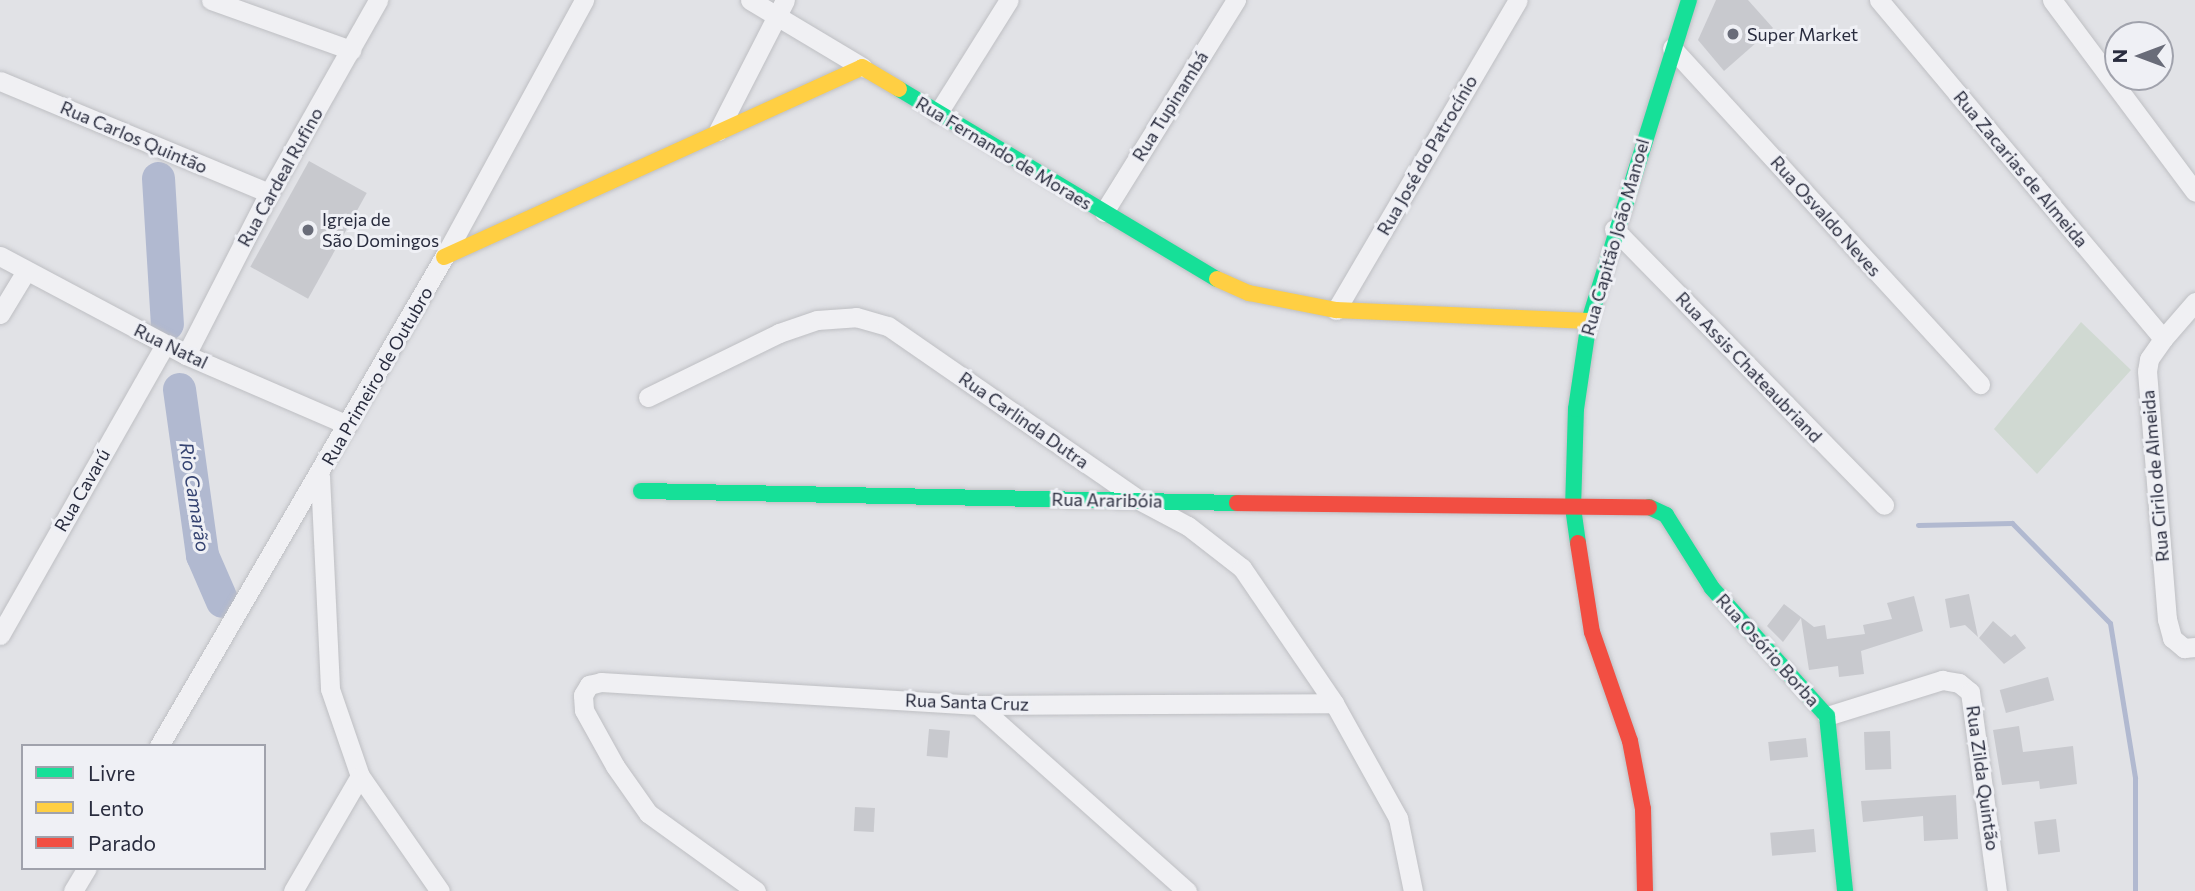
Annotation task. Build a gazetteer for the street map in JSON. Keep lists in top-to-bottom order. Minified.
{"streets":{"street":["Rua Tupinambá","Rua Carlos Quintão","Rua Fernando de Moraes","Rua José do Patrocínio","Rua Zacarias de Almeida","Rua Cardeal Rufino","Rua Osvaldo Neves","Rua Capitão João Manoel","Rua Natal","Rua Assis Chateaubriand","Rua Primeiro de Outubro","Rua Carlinda Dutra","Rua Cirilo de Almeida","Rua Cavarú","Rua Araribóia","Rua Osório Borba","Rua Santa Cruz","Rua Zilda Quintão"]},"crossings":[["Rua Tupinambá","Rua Fernando de Moraes"],["Rua Carlos Quintão","Rua Cardeal Rufino"],["Rua Fernando de Moraes","Rua José do Patrocínio"],["Rua Fernando de Moraes","Rua Capitão João Manoel"],["Rua Zacarias de Almeida","Rua Cirilo de Almeida"],["Rua Cardeal Rufino","Rua Natal"],["Rua Osvaldo Neves","Rua Capitão João Manoel"],["Rua Capitão João Manoel","Rua Assis Chateaubriand"],["Rua Capitão João Manoel","Rua Araribóia"],["Rua Capitão João Manoel","Rua Osório Borba"],["Rua Natal","Rua Primeiro de Outubro"],["Rua Natal","Rua Cavarú"],["Rua Carlinda Dutra","Rua Araribóia"],["Rua Carlinda Dutra","Rua Santa Cruz"],["Rua Araribóia","Rua Osório Borba"],["Rua Osório Borba","Rua Zilda Quintão"]],"water":["Rio Camarão"],"places":["Super Market","Igreja de São Domingos"],"legend":["Livre","Lento","Parado"],"north":"left"}
